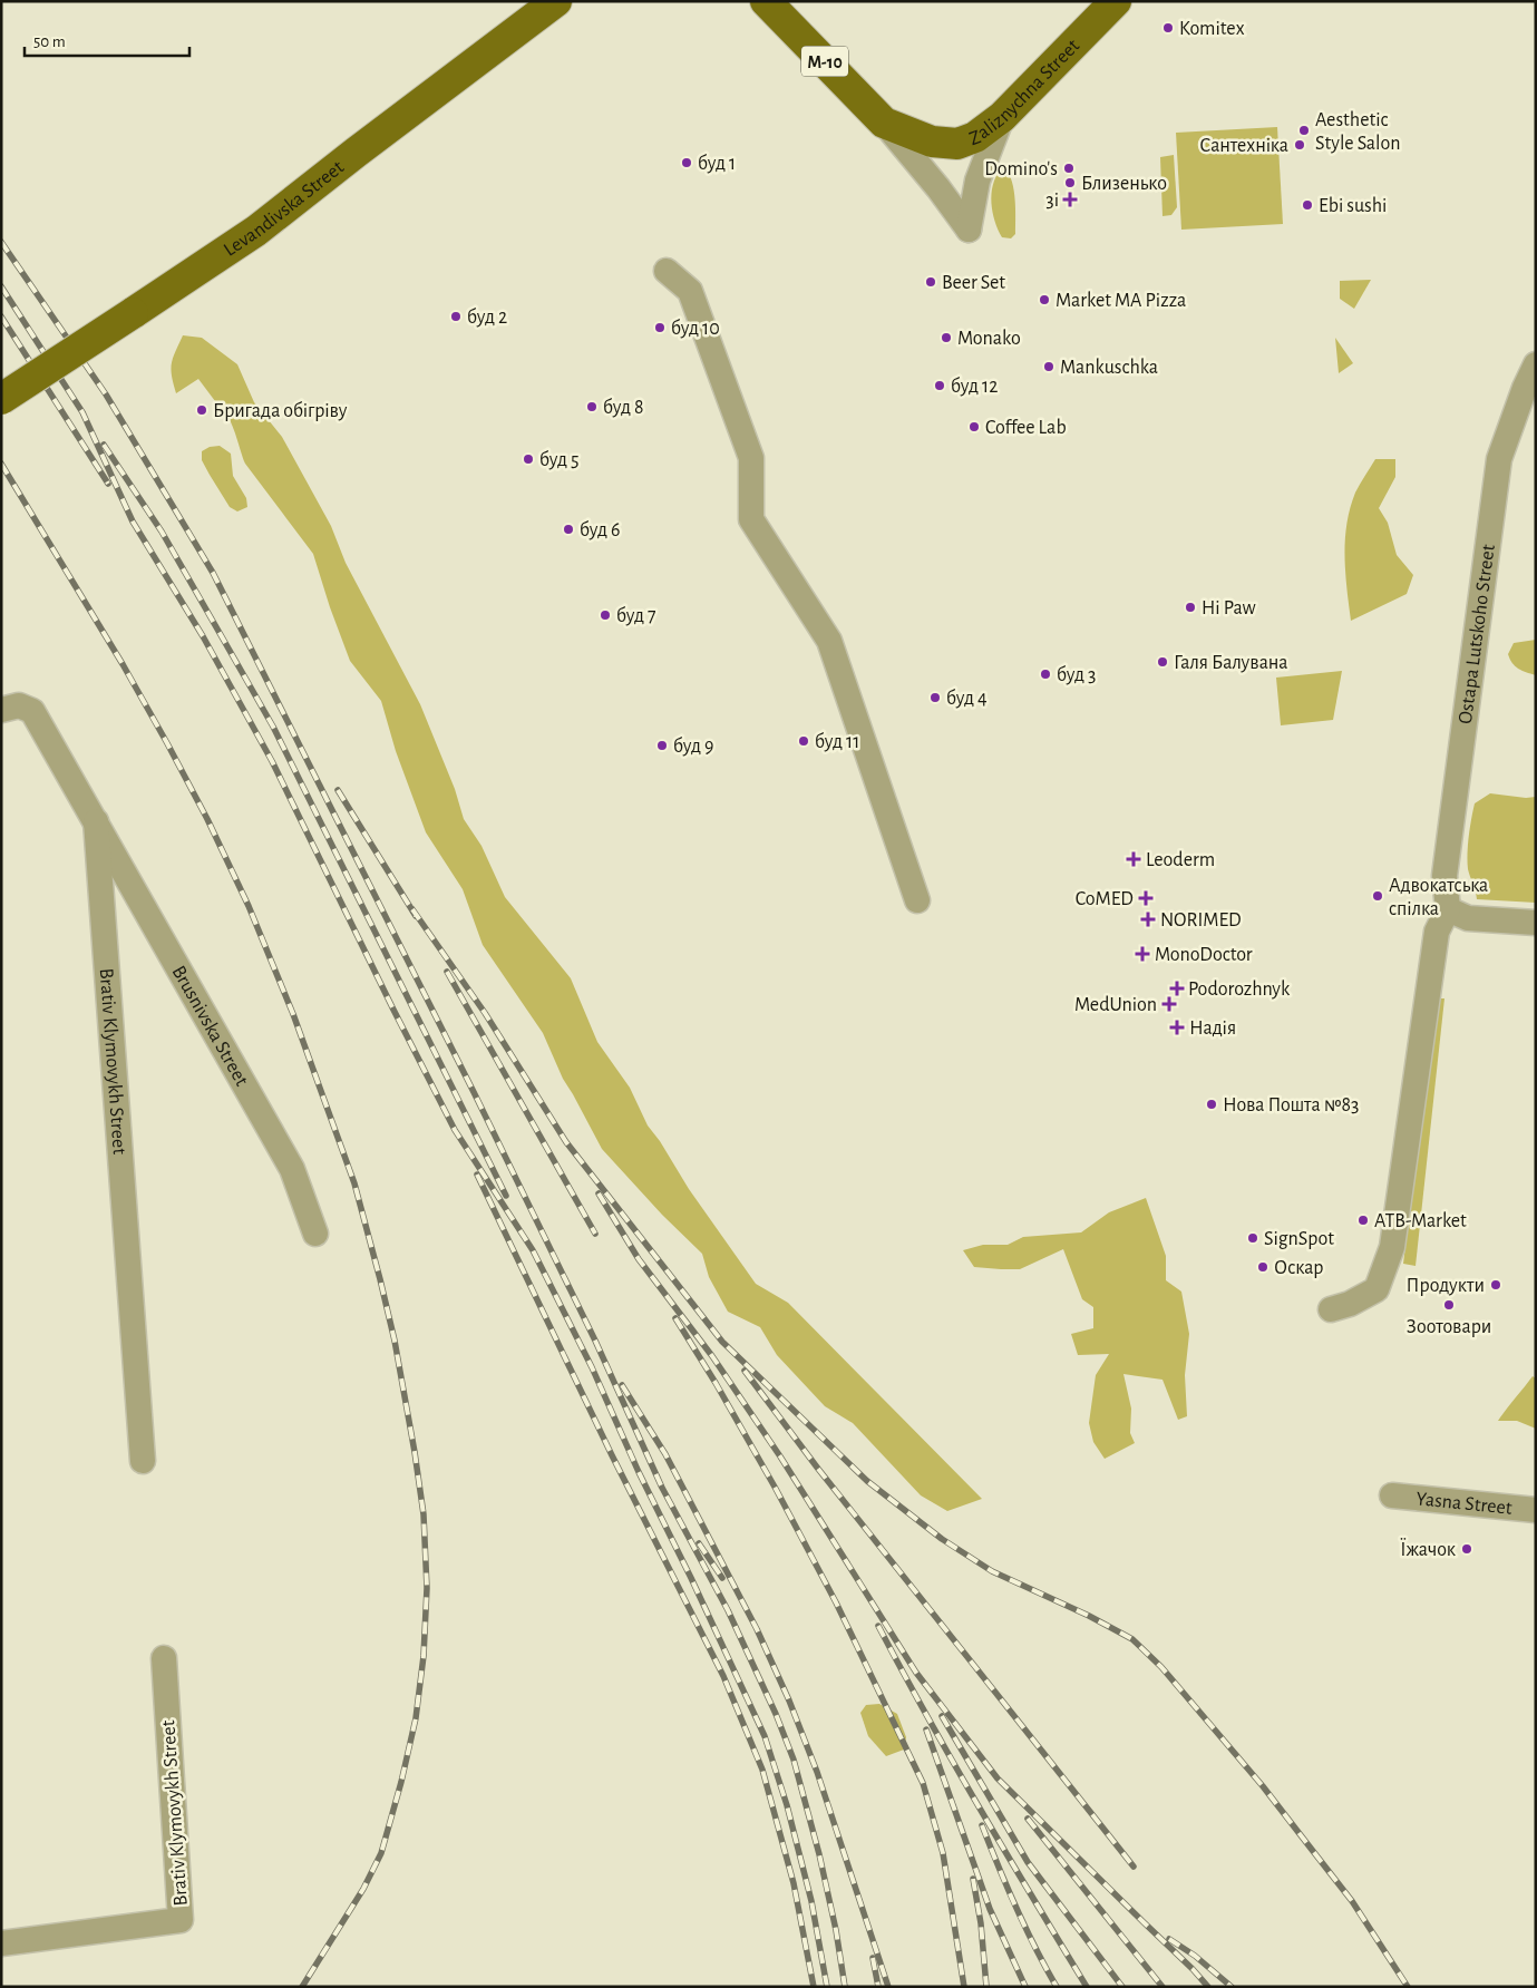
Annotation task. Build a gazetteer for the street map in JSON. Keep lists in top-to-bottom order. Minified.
{"streets":{"main road":["М-10","Zaliznychna Street","Levandivska Street"],"street":["Ostapa Lutskoho Street","Brusnivska Street","Brativ Klymovykh Street","Yasna Street"]},"crossings":[["Brusnivska Street","Brativ Klymovykh Street"]],"places":{"other":["Komitex","Aesthetic Style Salon","Сантехніка","буд 1","Domino's","Близенько","Ebi sushi","Beer Set","Market MA Pizza","буд 2","буд 10","Monako","Mankuschka","буд 12","буд 8","Бригада обігріву","Coffee Lab","буд 5","буд 6","Hi Paw","буд 7","Галя Балувана","буд 3","буд 4","буд 11","буд 9","Адвокатська спілка","Нова Пошта №83","ATB-Market","SignSpot","Оскар","Продукти","Зоотовари","Їжачок"],"health":["3i","Leoderm","CoMED","NORIMED","MonoDoctor","Podorozhnyk","MedUnion","Надія"]},"scale_bar":"50 m"}
